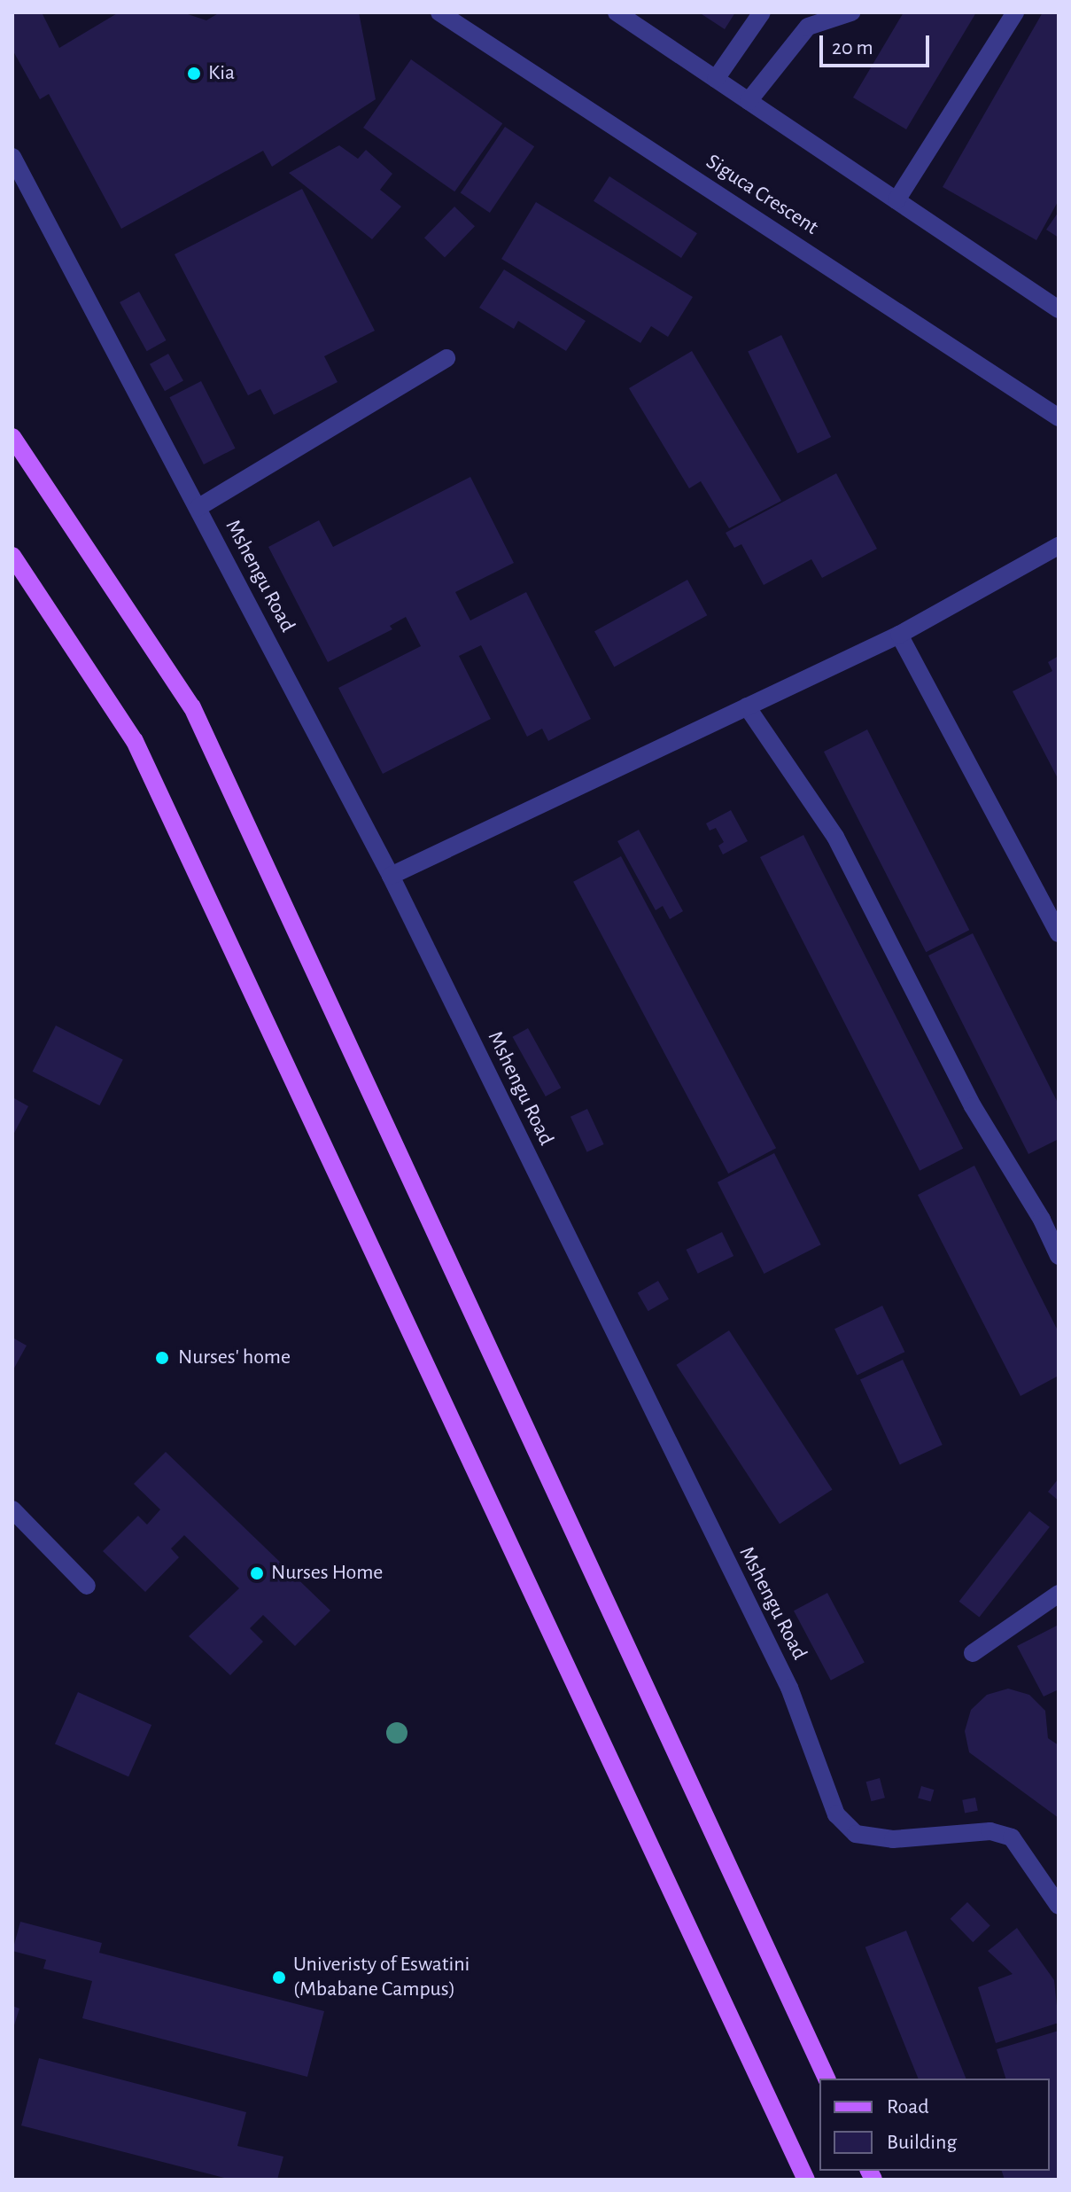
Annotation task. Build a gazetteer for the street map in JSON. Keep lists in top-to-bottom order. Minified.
{"streets":{"street":["Siguca Crescent","Mshengu Road"]},"places":["Kia","Nurses' home","Nurses Home","Univeristy of Eswatini (Mbabane Campus)"],"legend":["Road","Building"],"scale_bar":"20 m"}
